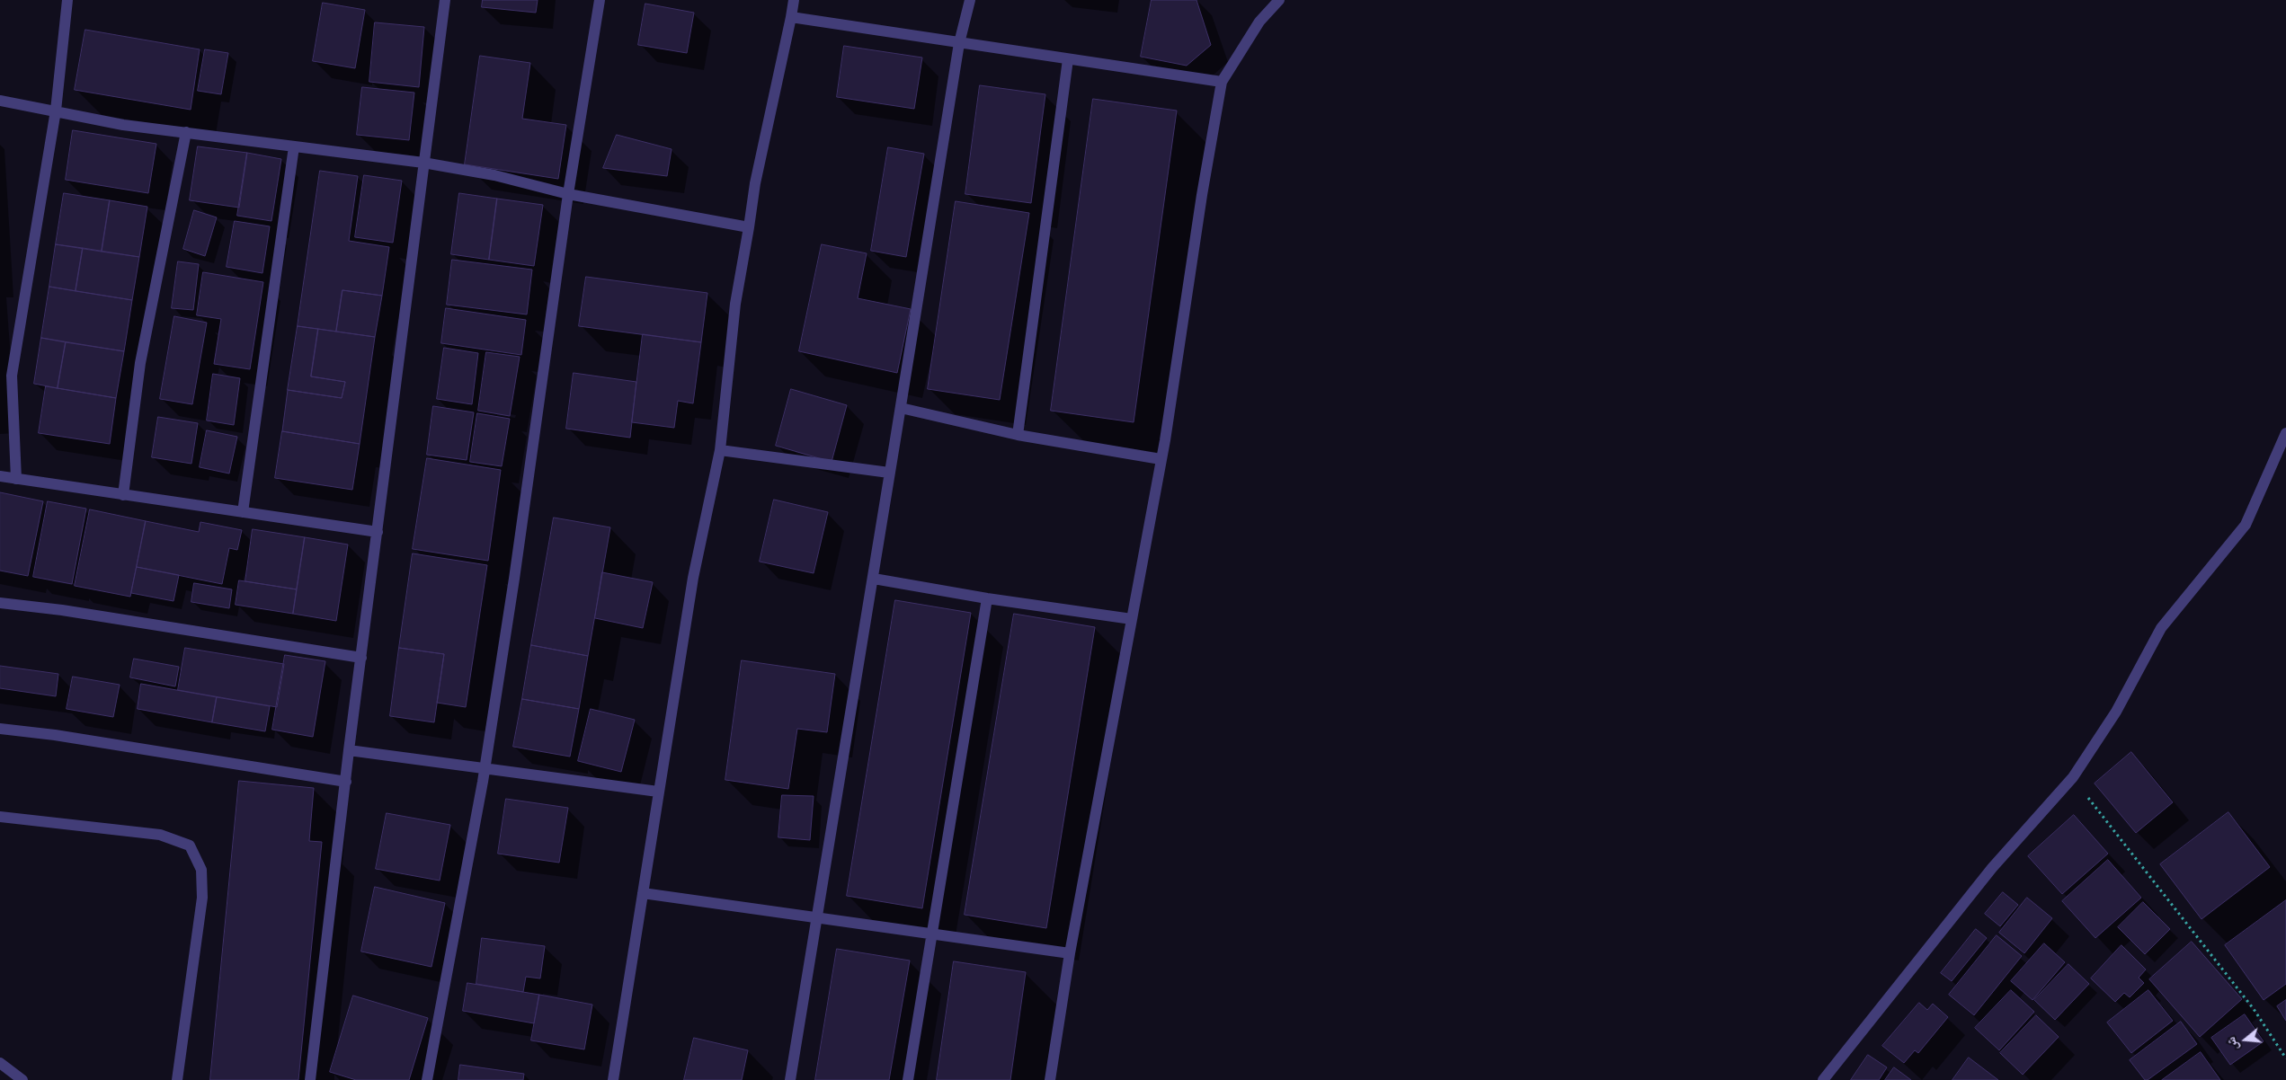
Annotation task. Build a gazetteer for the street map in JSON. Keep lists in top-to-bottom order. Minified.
{"north":"left"}
